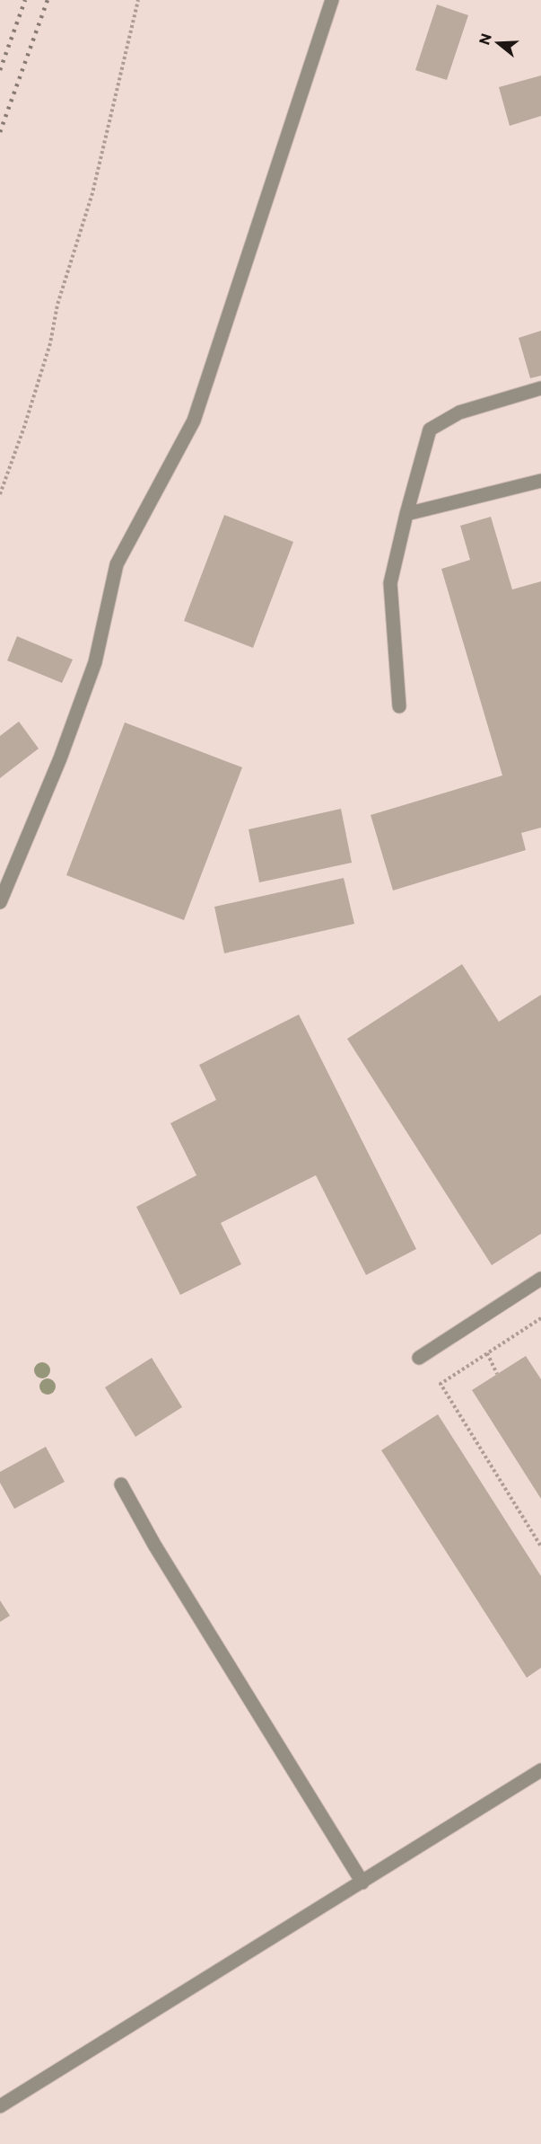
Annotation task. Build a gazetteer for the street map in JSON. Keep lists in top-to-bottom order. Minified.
{"north":"left"}
